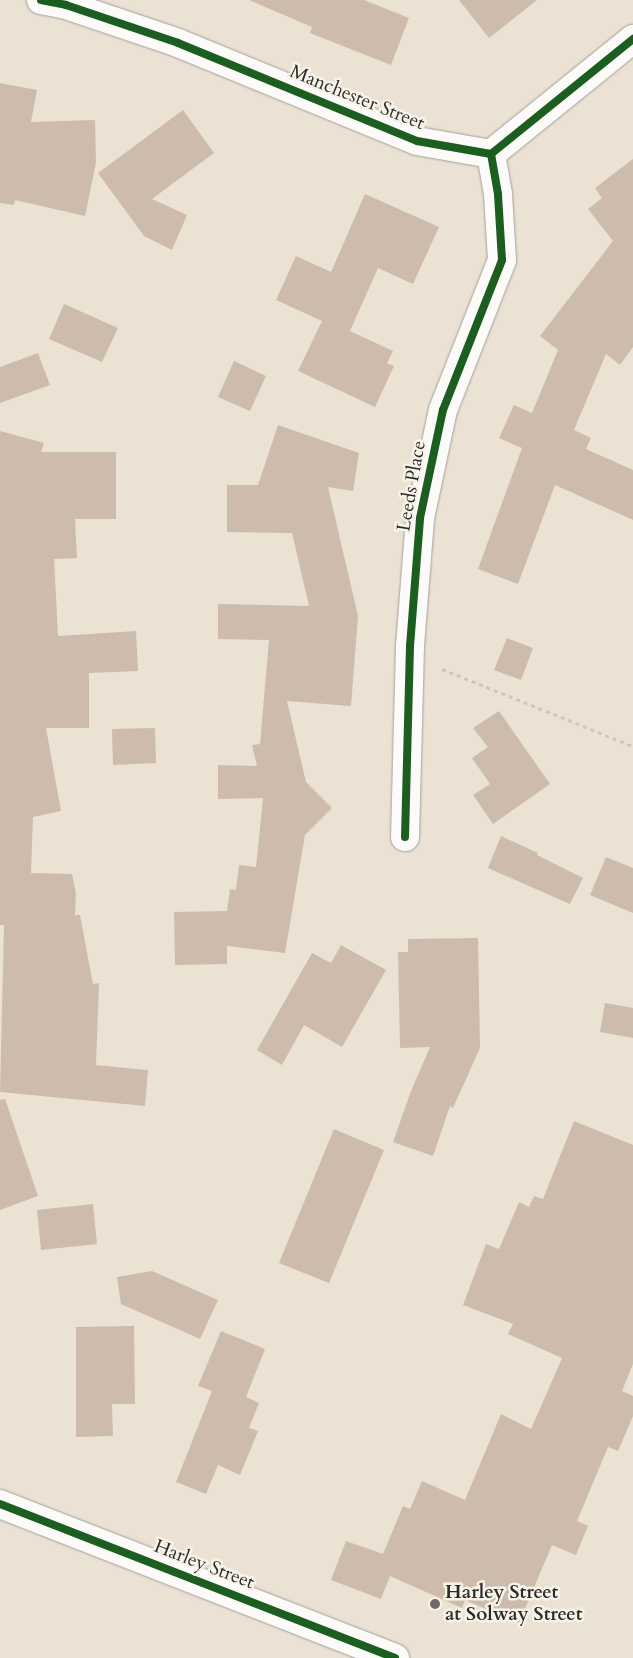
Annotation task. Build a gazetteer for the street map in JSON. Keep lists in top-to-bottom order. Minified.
{"streets":{"street":["Manchester Street","Leeds Place","Harley Street"]},"crossings":[["Manchester Street","Leeds Place"]],"places":["Harley Street at Solway Street"]}
